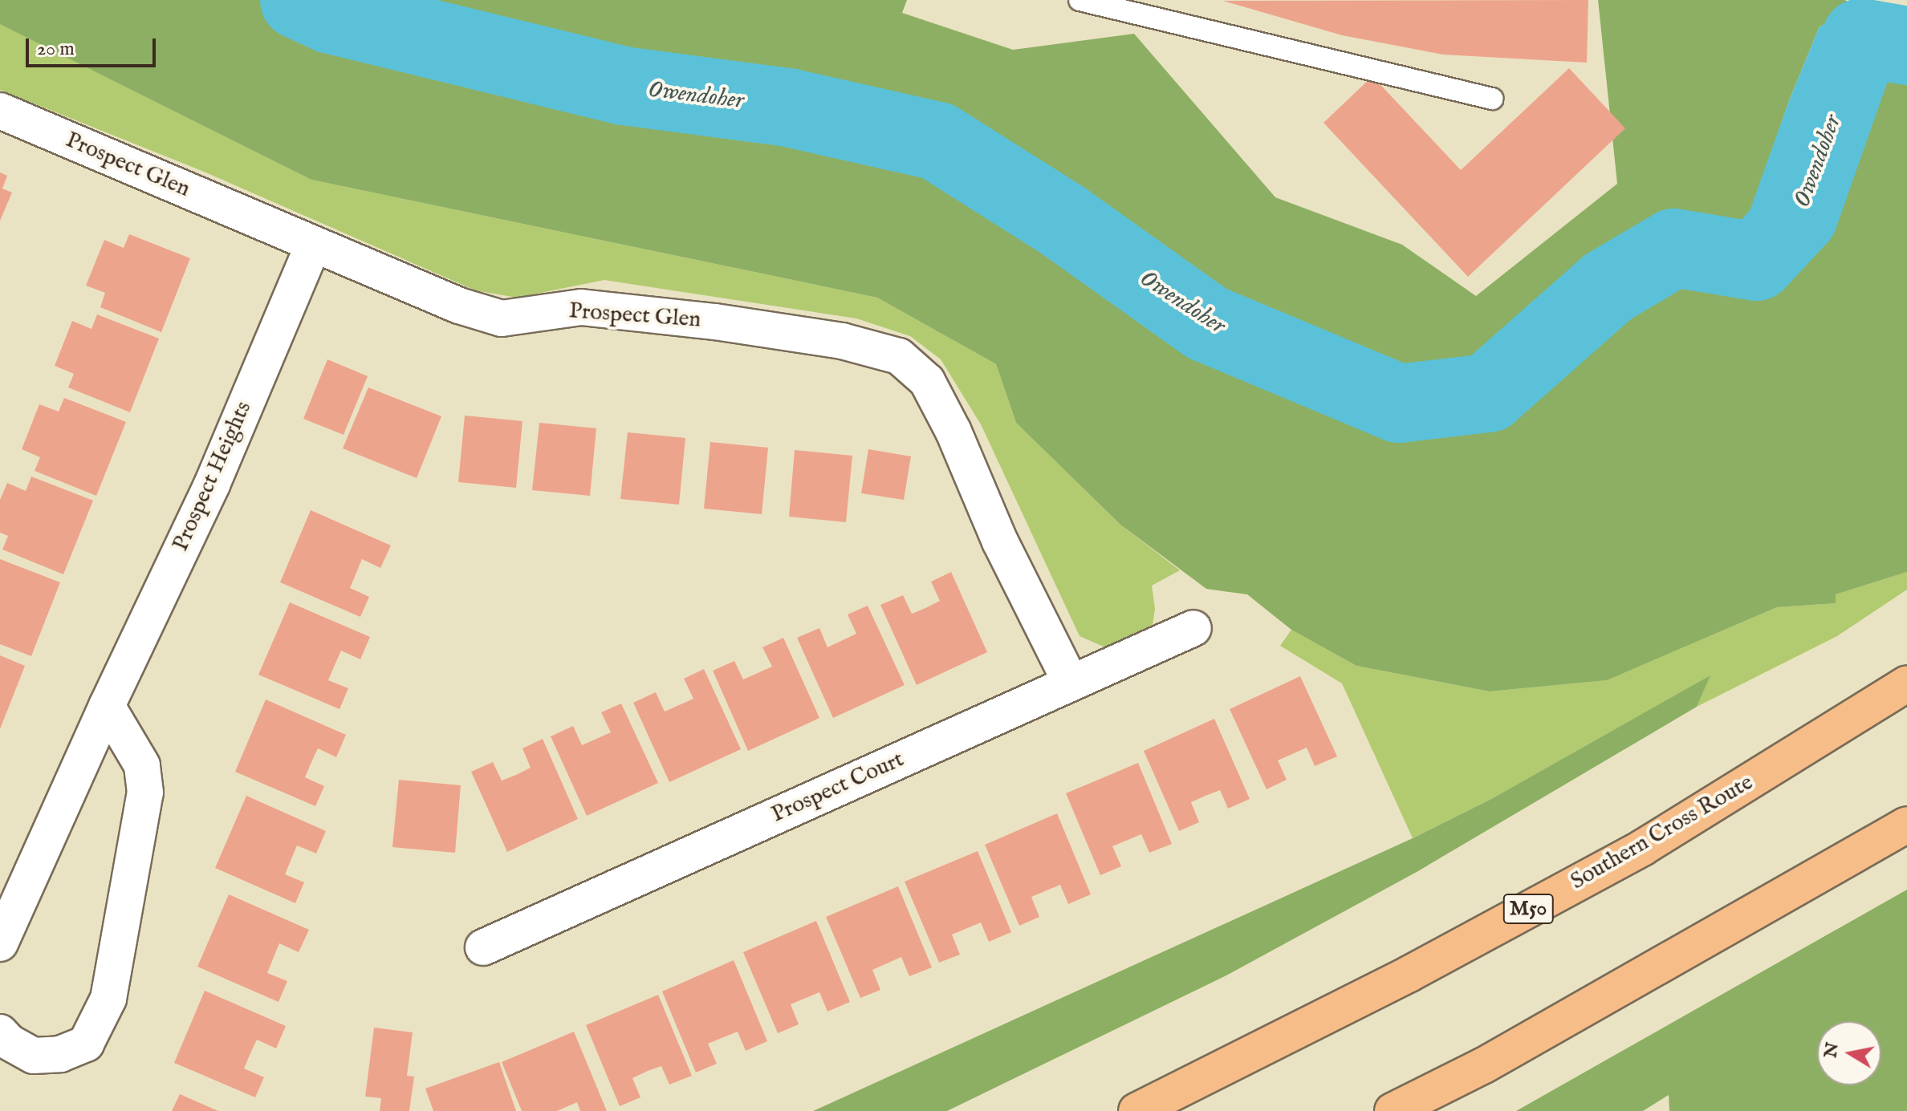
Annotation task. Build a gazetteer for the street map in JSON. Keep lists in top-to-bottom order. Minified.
{"streets":{"highway":["Southern Cross Route","M50"],"street":["Prospect Glen","Prospect Heights","Prospect Court"]},"crossings":[["Prospect Glen","Prospect Heights"],["Prospect Glen","Prospect Court"]],"water":["Owendoher"],"scale_bar":"20 m","north":"left"}
